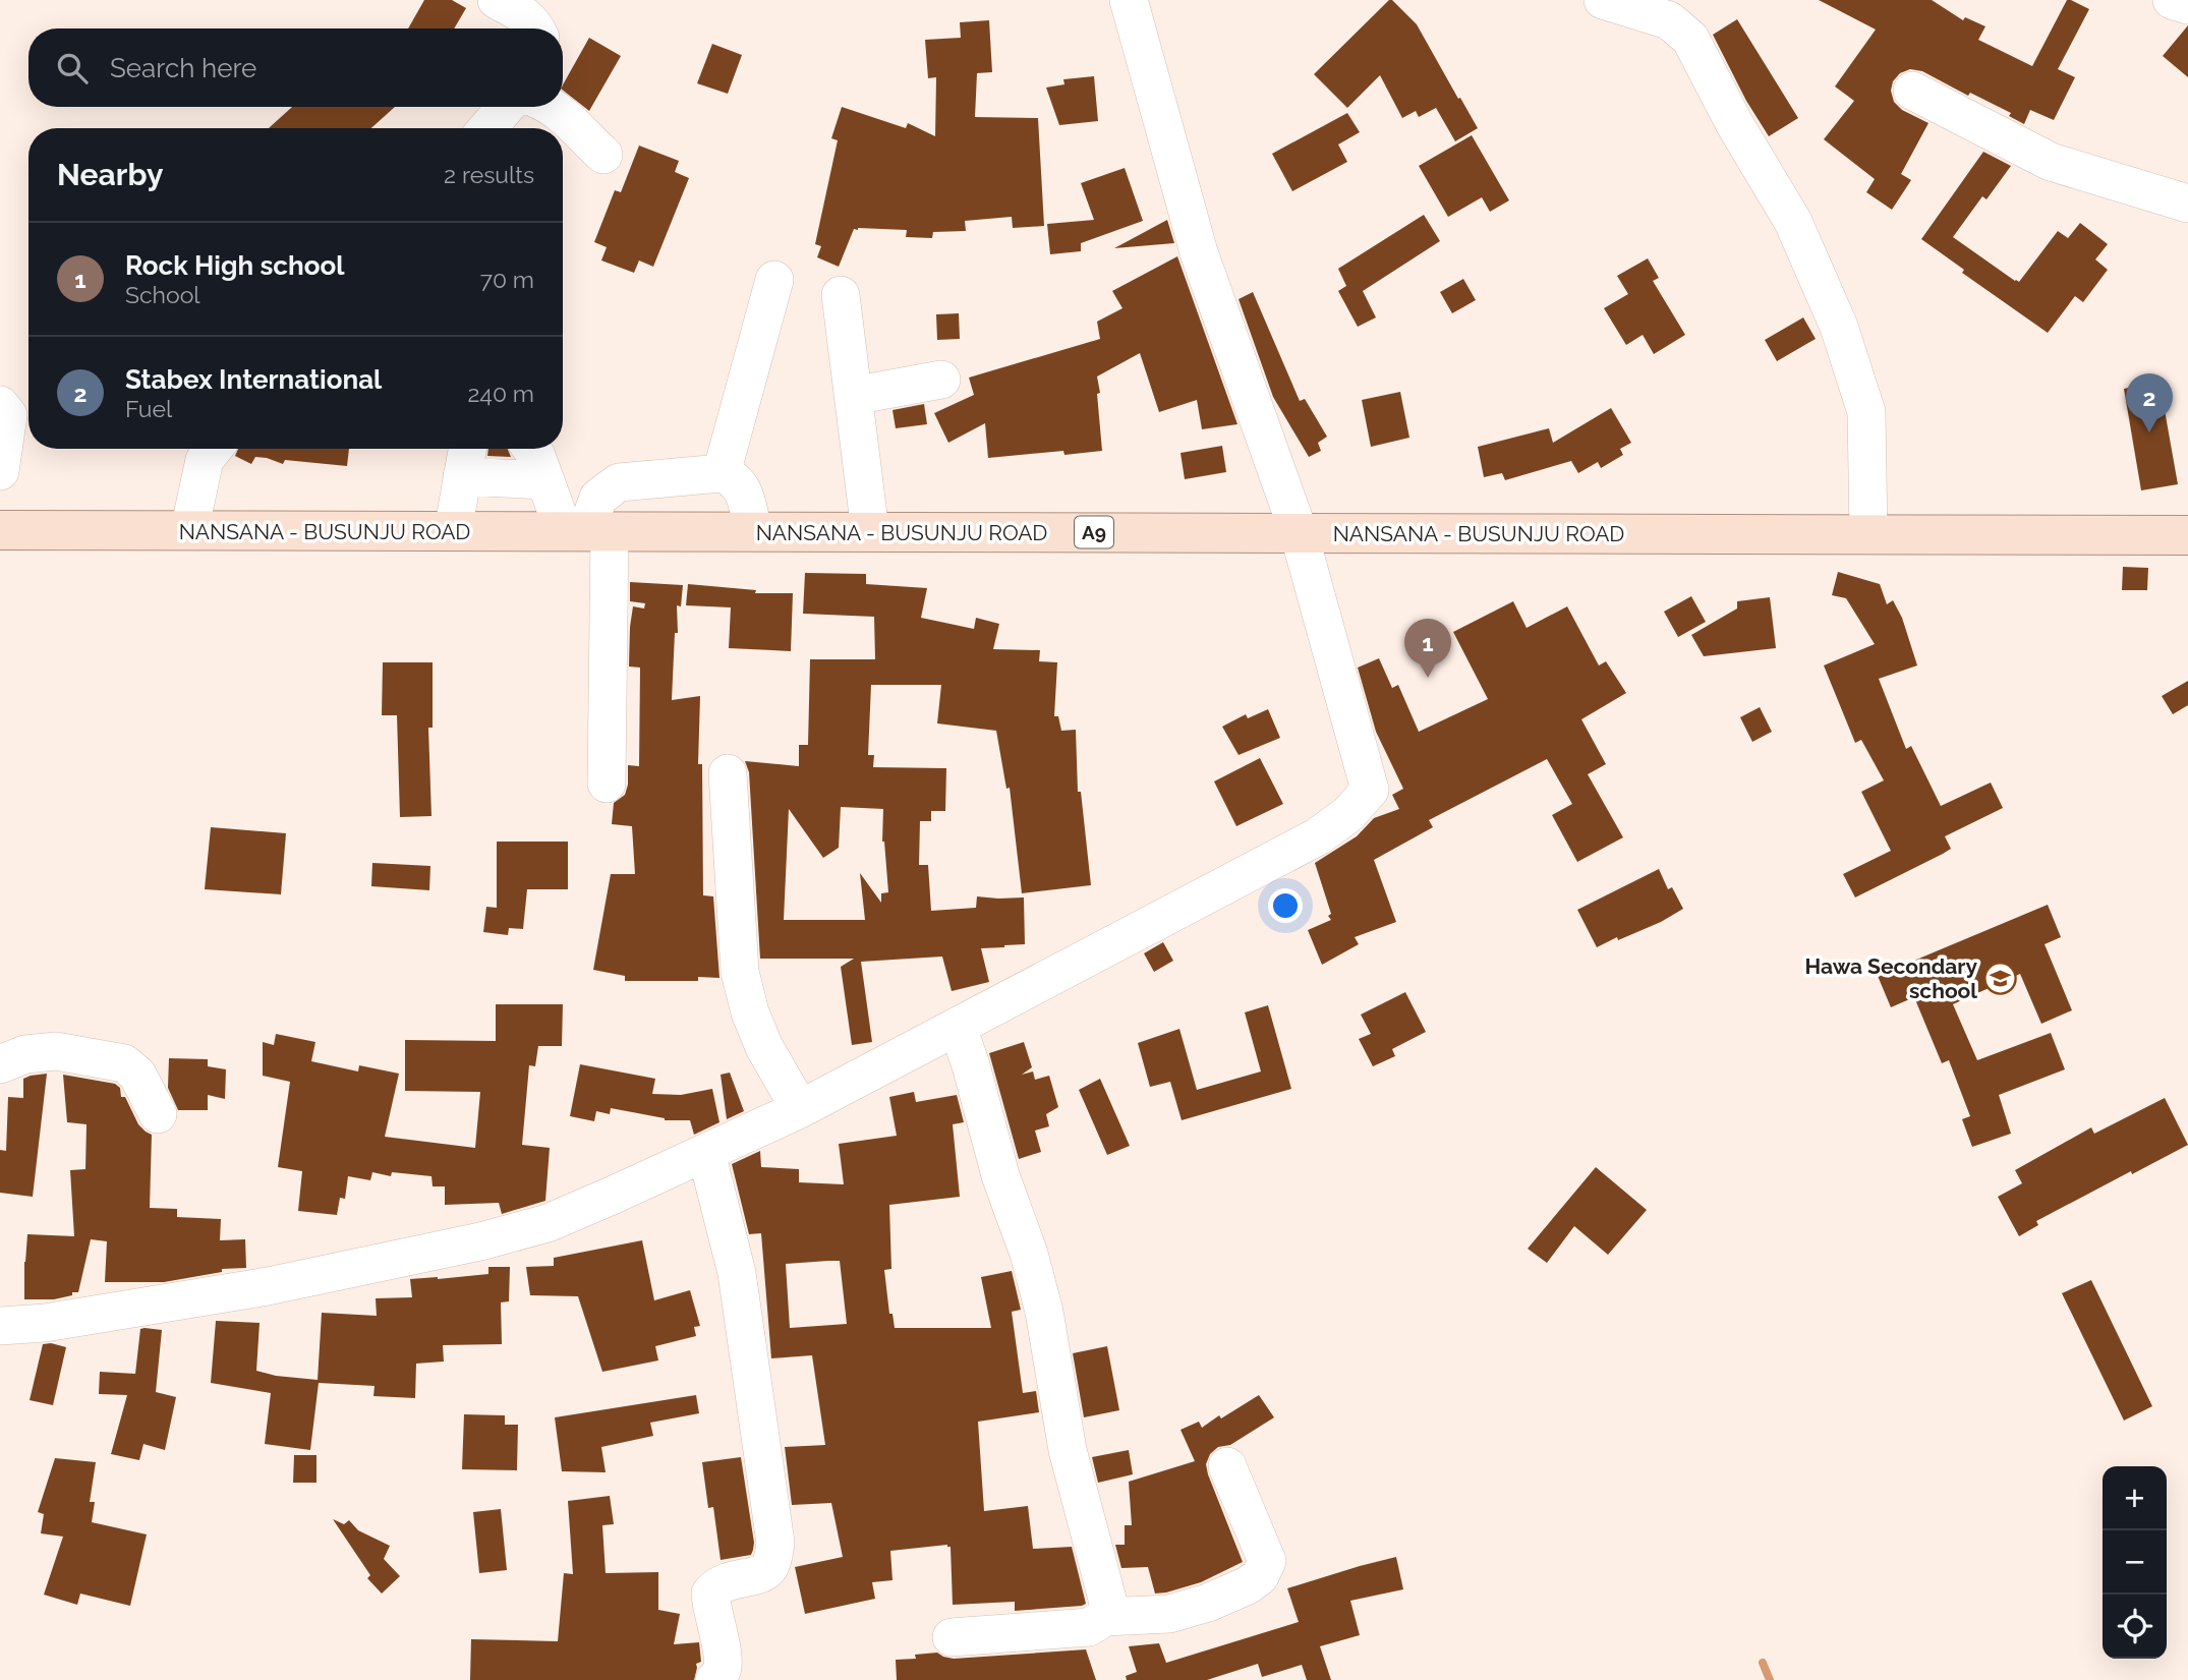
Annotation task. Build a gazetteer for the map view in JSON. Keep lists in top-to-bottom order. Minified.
{"streets":{"main road":["NANSANA - BUSUNJU ROAD","A9"]},"places":{"school or university":["Hawa Secondary school"]},"page":{"search":"Search here","heading":["Nearby","2 results"],"list":[{"mark":"1","name":"Rock High school","note":"School","value":"70 m"},{"mark":"2","name":"Stabex International","note":"Fuel","value":"240 m"}],"pins":["2","1"],"map_buttons":["+","−"]}}
